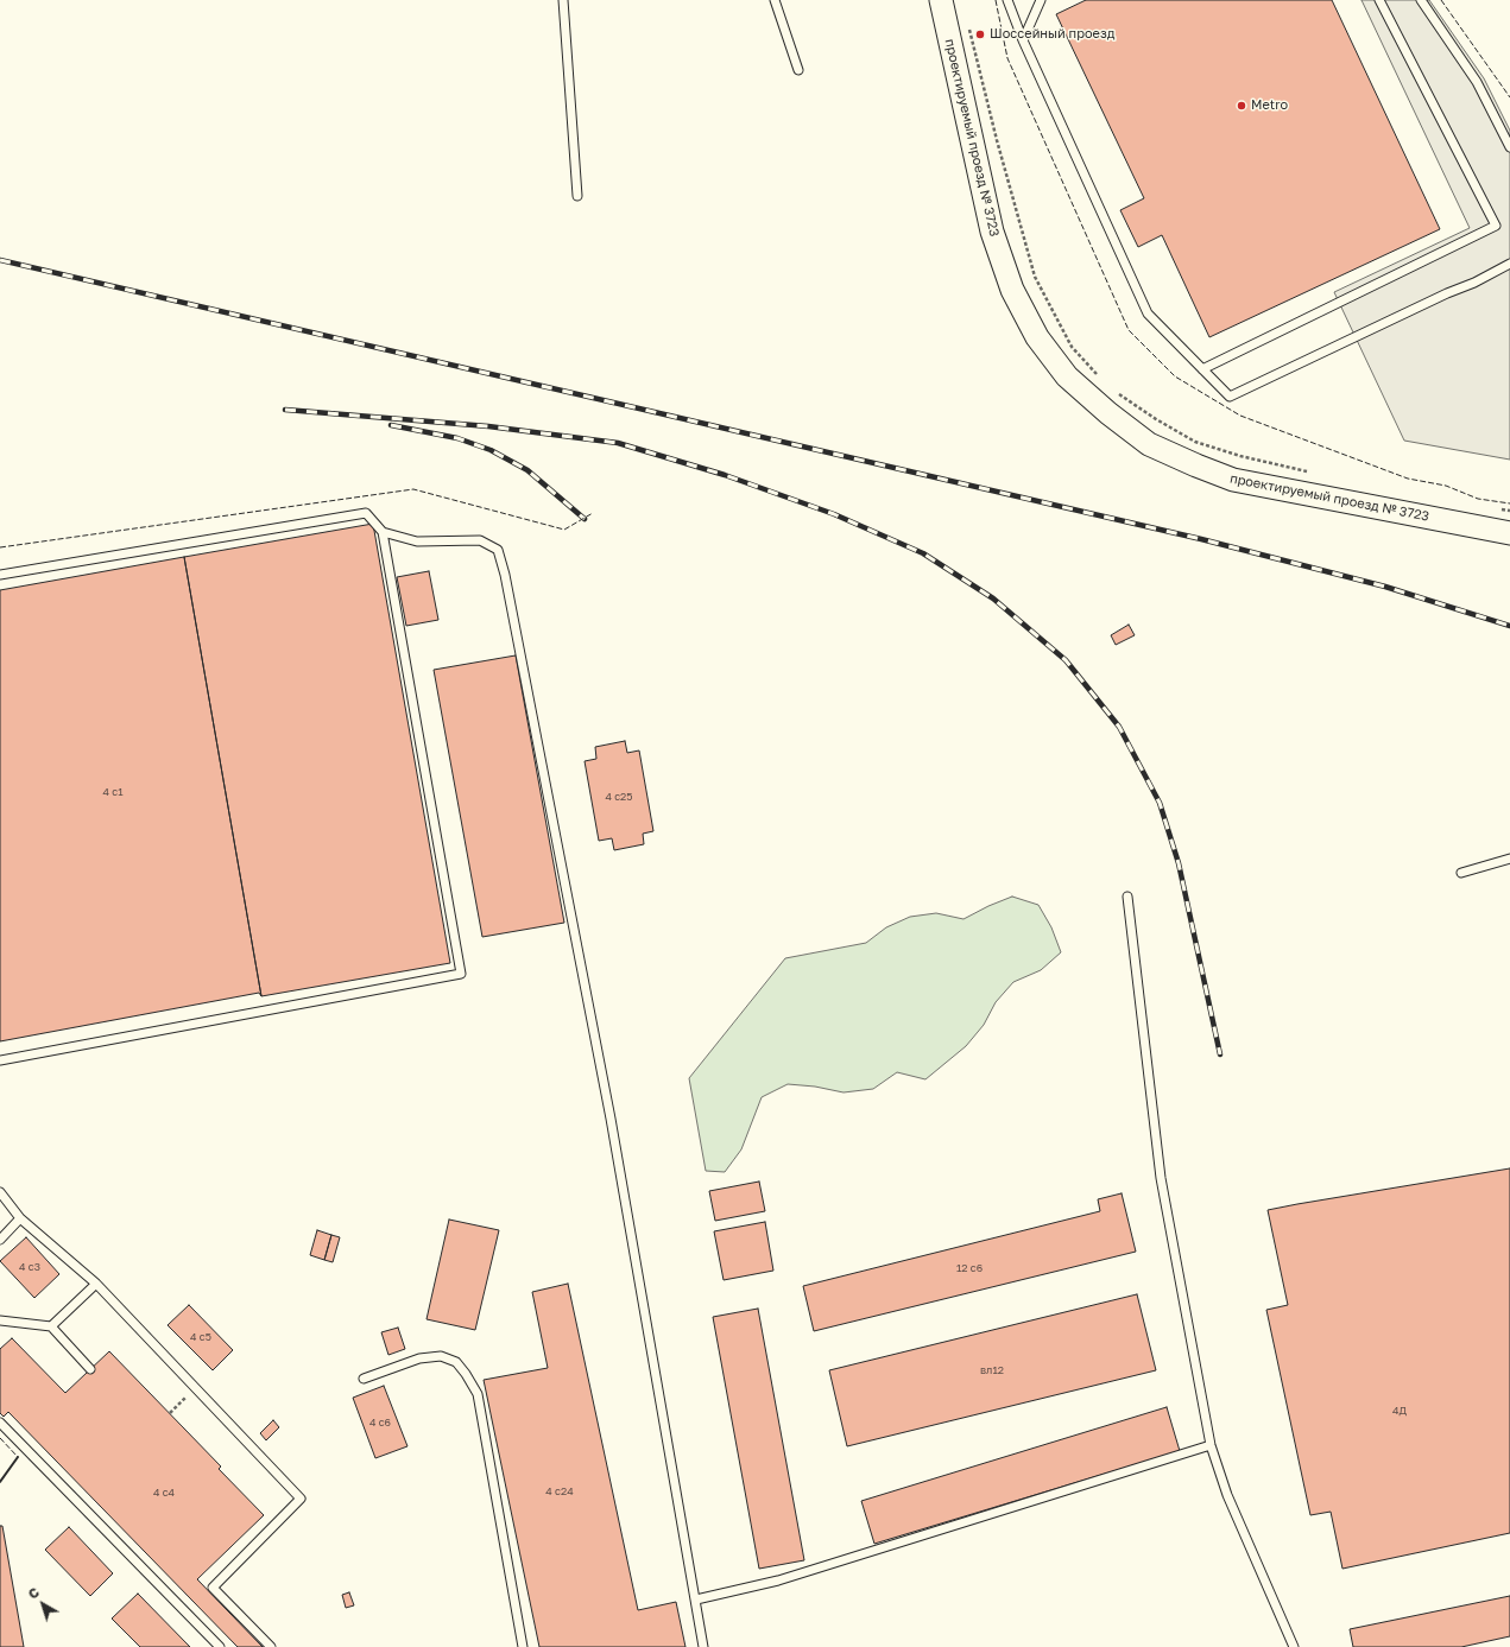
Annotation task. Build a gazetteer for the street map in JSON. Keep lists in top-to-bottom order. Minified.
{"streets":{"main road":["проектируемый проезд № 3723"]},"places":["Шоссейный проезд","Metro"],"house_numbers":["4 с1","4 с25","4 с3","12 с6","4 с5","вл12","4Д","4 с6","4 с24","4 с4"],"north":"top left"}
